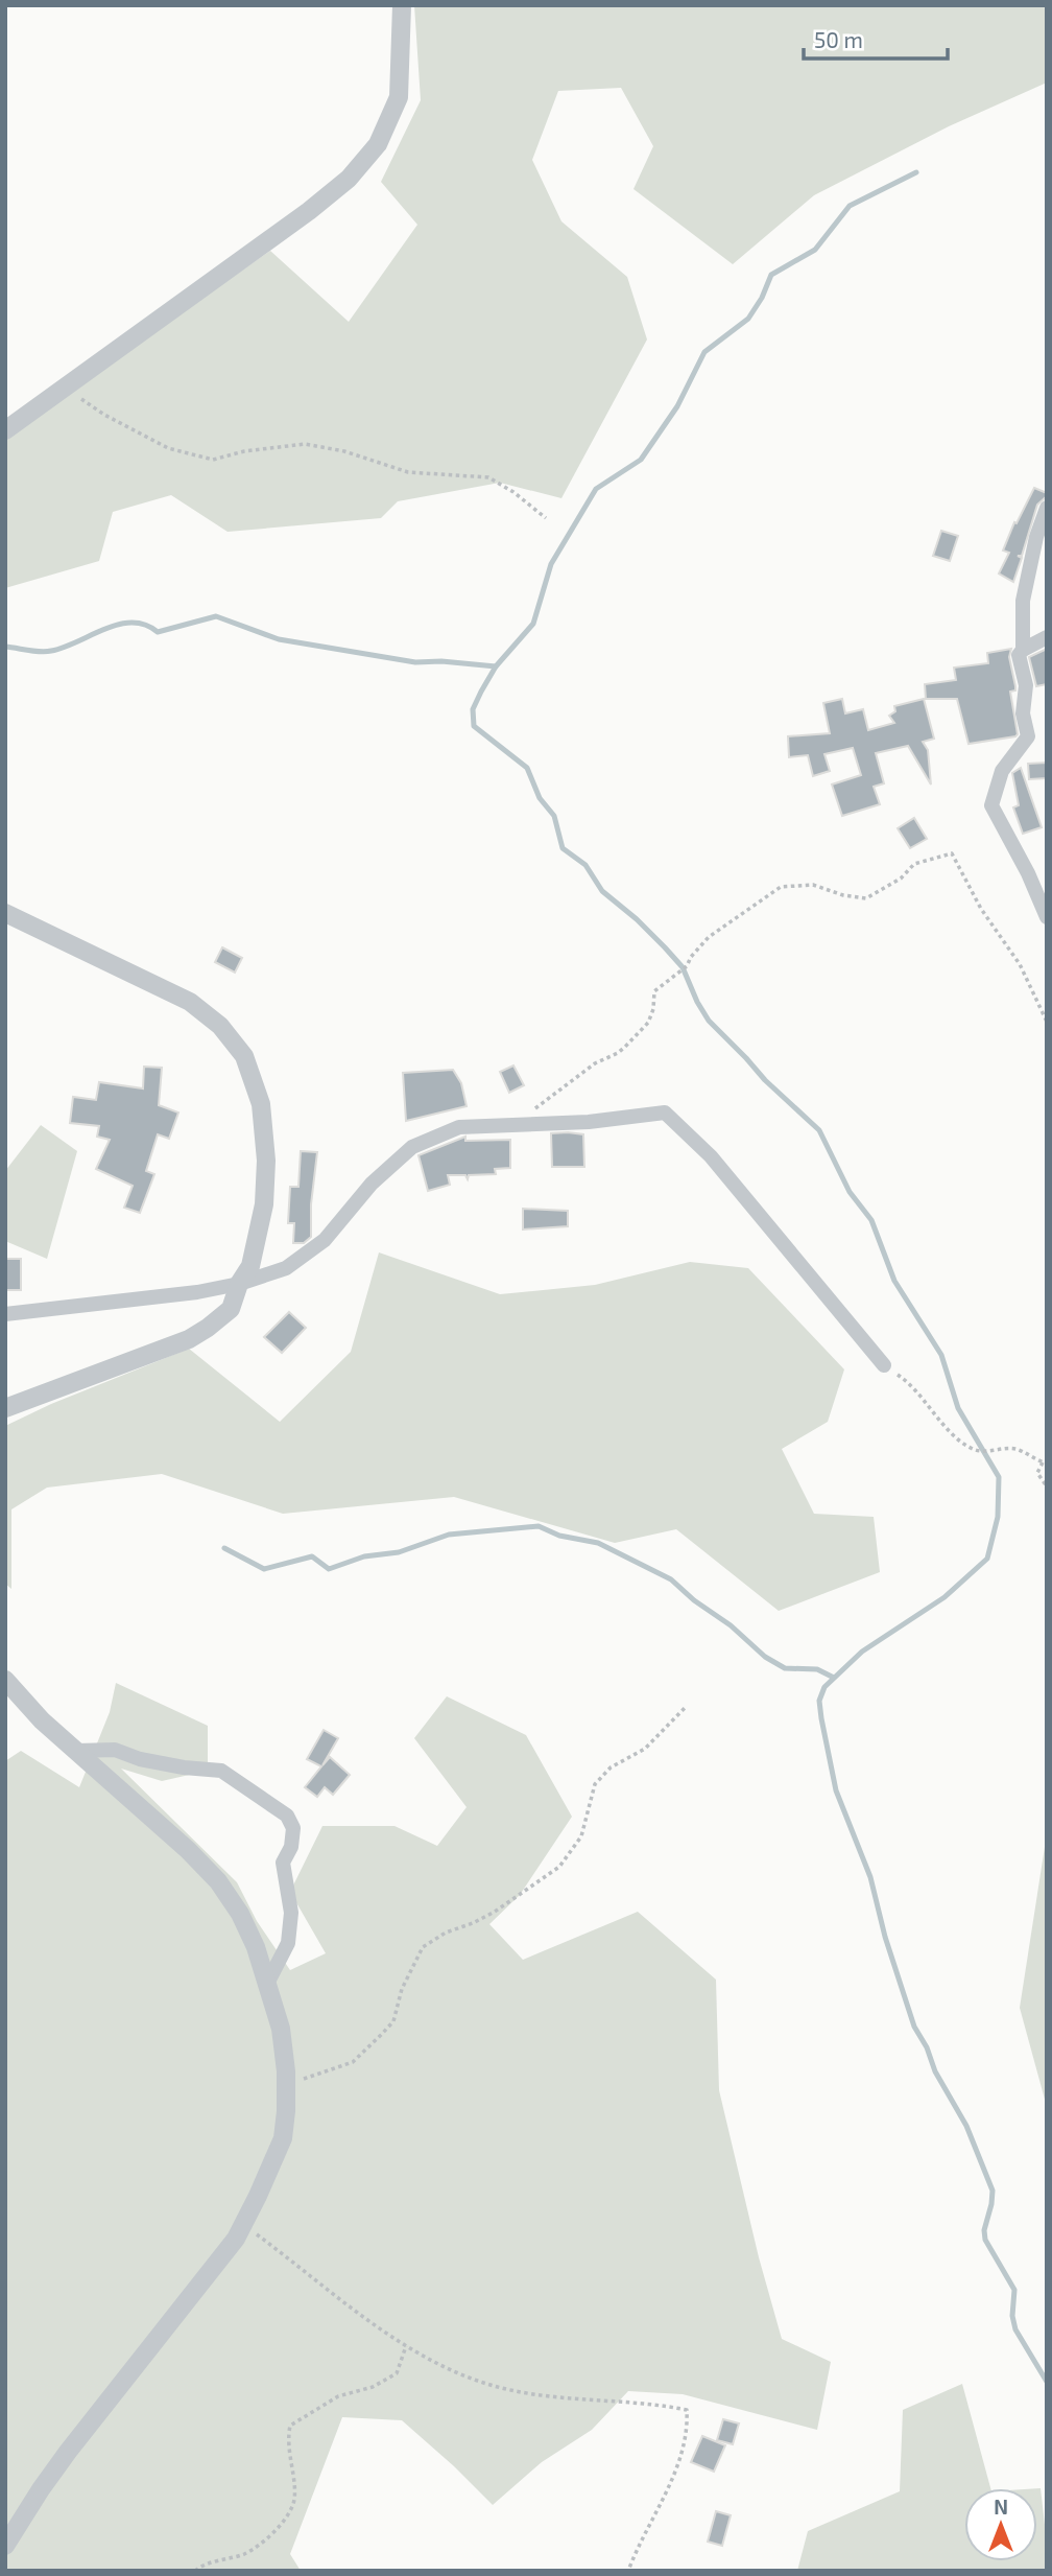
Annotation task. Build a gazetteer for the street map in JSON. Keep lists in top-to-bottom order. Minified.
{"scale_bar":"50 m","north":"top"}
